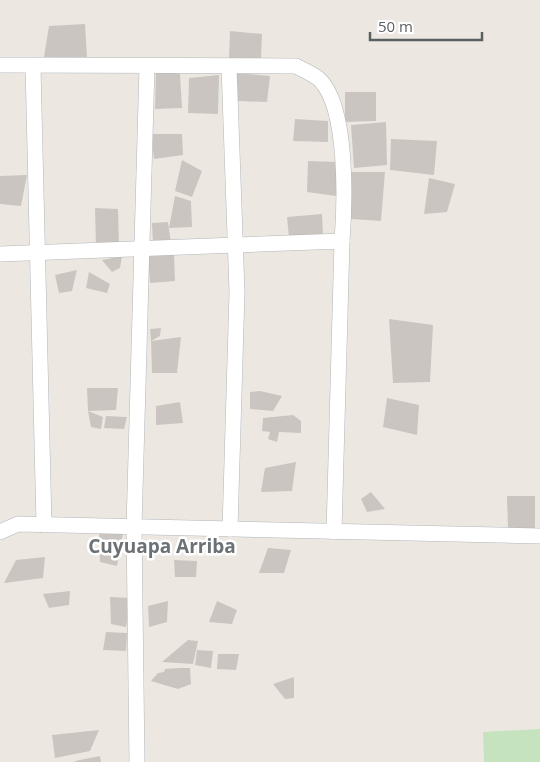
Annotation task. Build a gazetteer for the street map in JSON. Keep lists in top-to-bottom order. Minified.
{"districts":["Cuyuapa Arriba"],"scale_bar":"50 m"}
